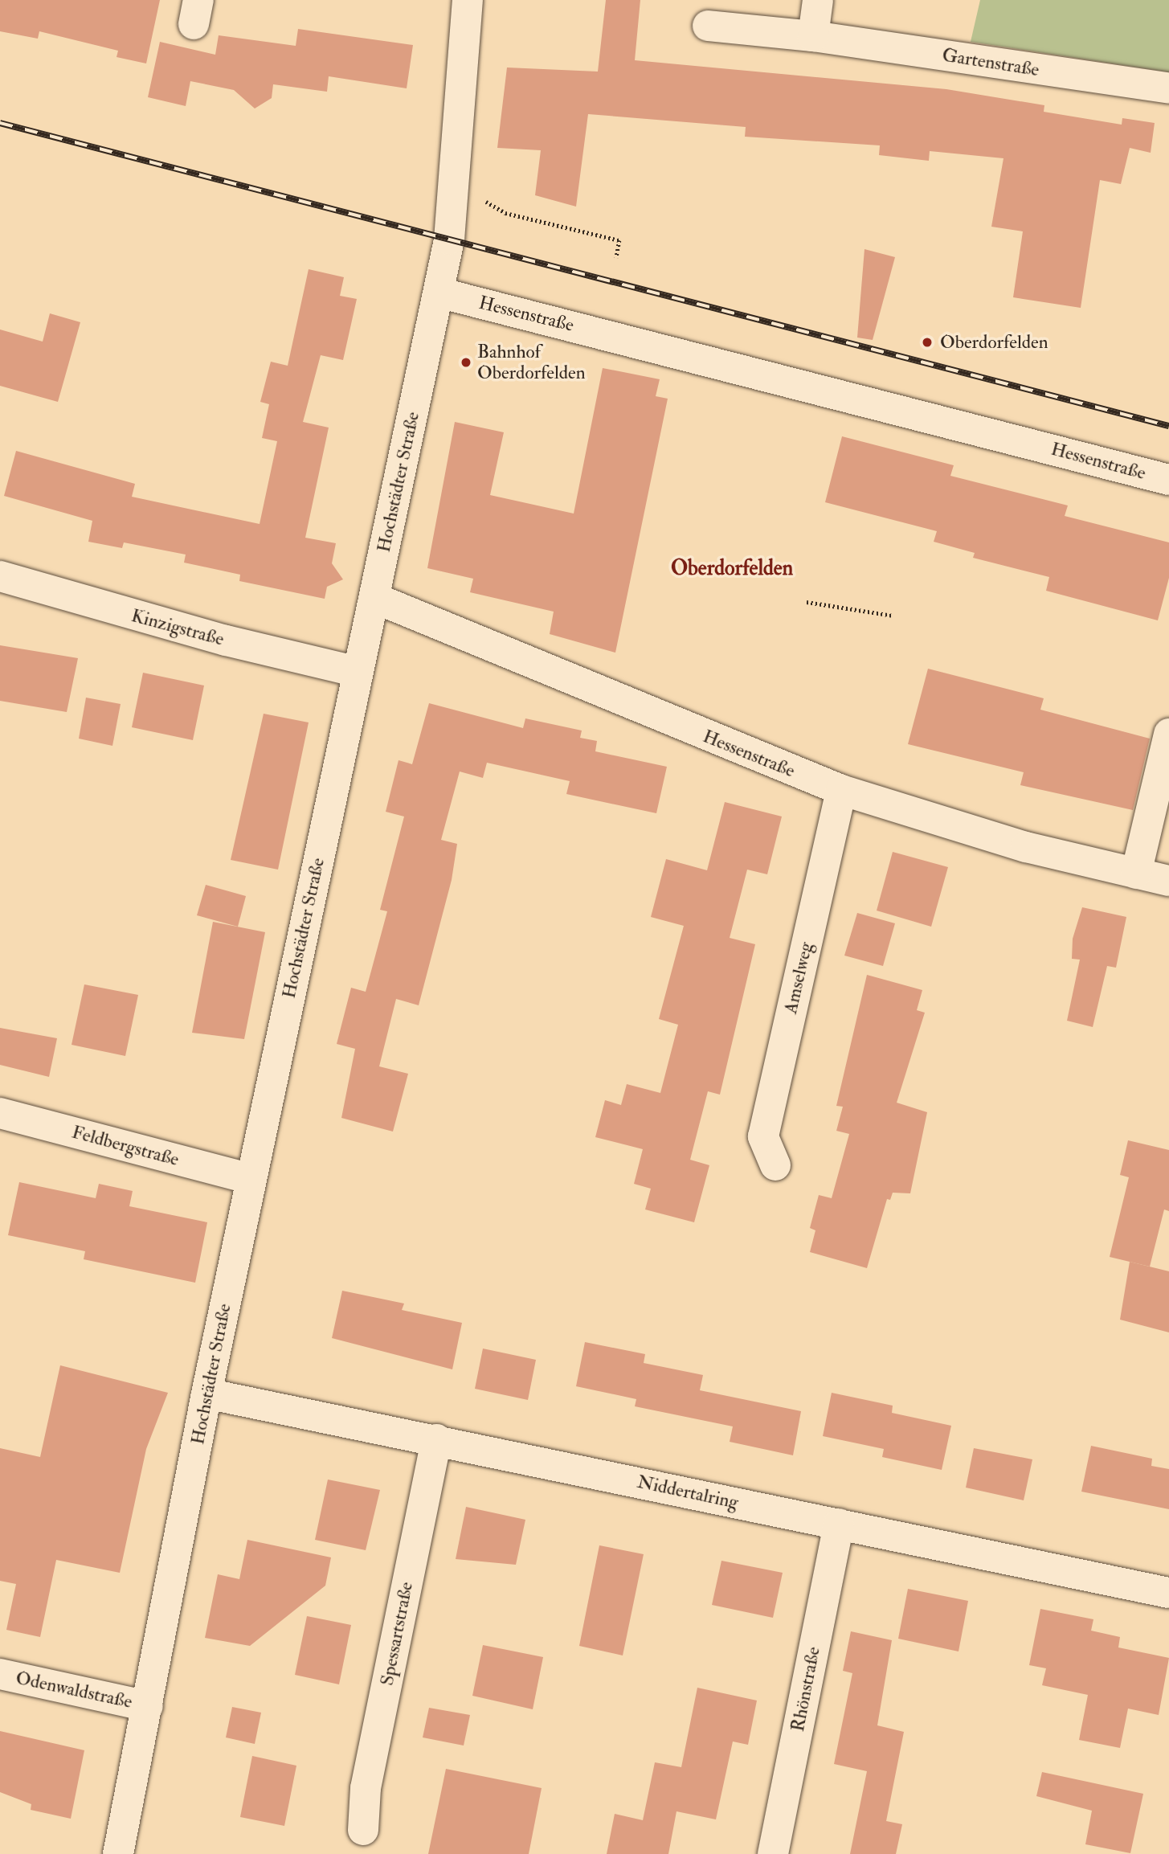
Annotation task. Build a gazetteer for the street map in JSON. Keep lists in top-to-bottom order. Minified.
{"streets":{"street":["Gartenstraße","Hessenstraße","Hochstädter Straße","Kinzigstraße","Amselweg","Feldbergstraße","Niddertalring","Spessartstraße","Rhönstraße","Odenwaldstraße"]},"crossings":[["Hessenstraße","Hochstädter Straße"],["Hessenstraße","Amselweg"],["Hochstädter Straße","Kinzigstraße"],["Hochstädter Straße","Feldbergstraße"],["Hochstädter Straße","Niddertalring"],["Hochstädter Straße","Odenwaldstraße"],["Niddertalring","Spessartstraße"],["Niddertalring","Rhönstraße"]],"districts":["Oberdorfelden"],"places":["Oberdorfelden","Bahnhof Oberdorfelden"]}
